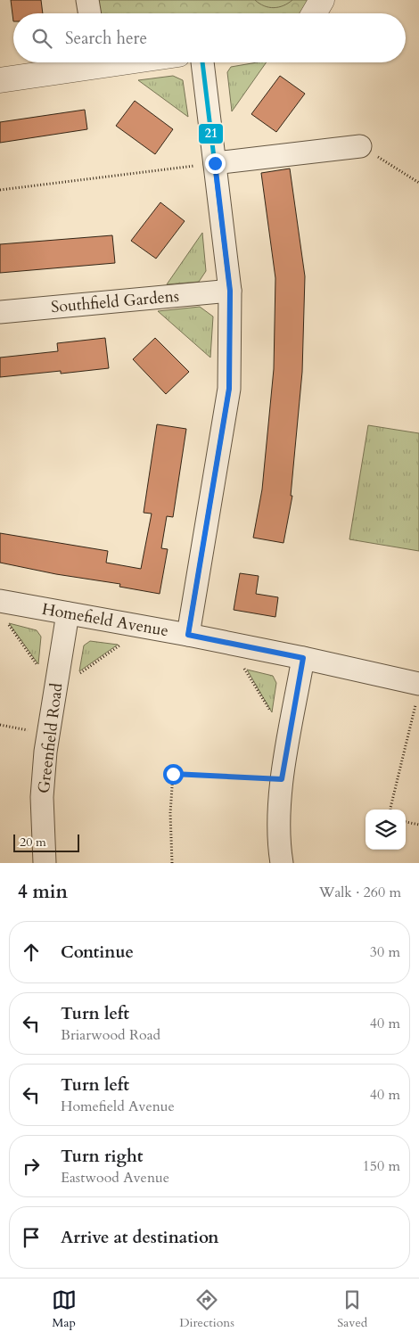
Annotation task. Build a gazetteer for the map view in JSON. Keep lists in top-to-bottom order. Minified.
{"streets":{"street":["Southfield Gardens","Homefield Avenue","Greenfield Road"]},"crossings":[["Homefield Avenue","Greenfield Road"]],"lines":["transit line 21"],"scale_bar":"20 m","page":{"search":"Search here","scale":"20 m","heading":["4 min","Walk · 260 m"],"list":[["Continue","30 m"],["Turn left","Briarwood Road","40 m"],["Turn left","Homefield Avenue","40 m"],["Turn right","Eastwood Avenue","150 m"],"Arrive at destination"],"nav":["Map","Directions","Saved"]}}
